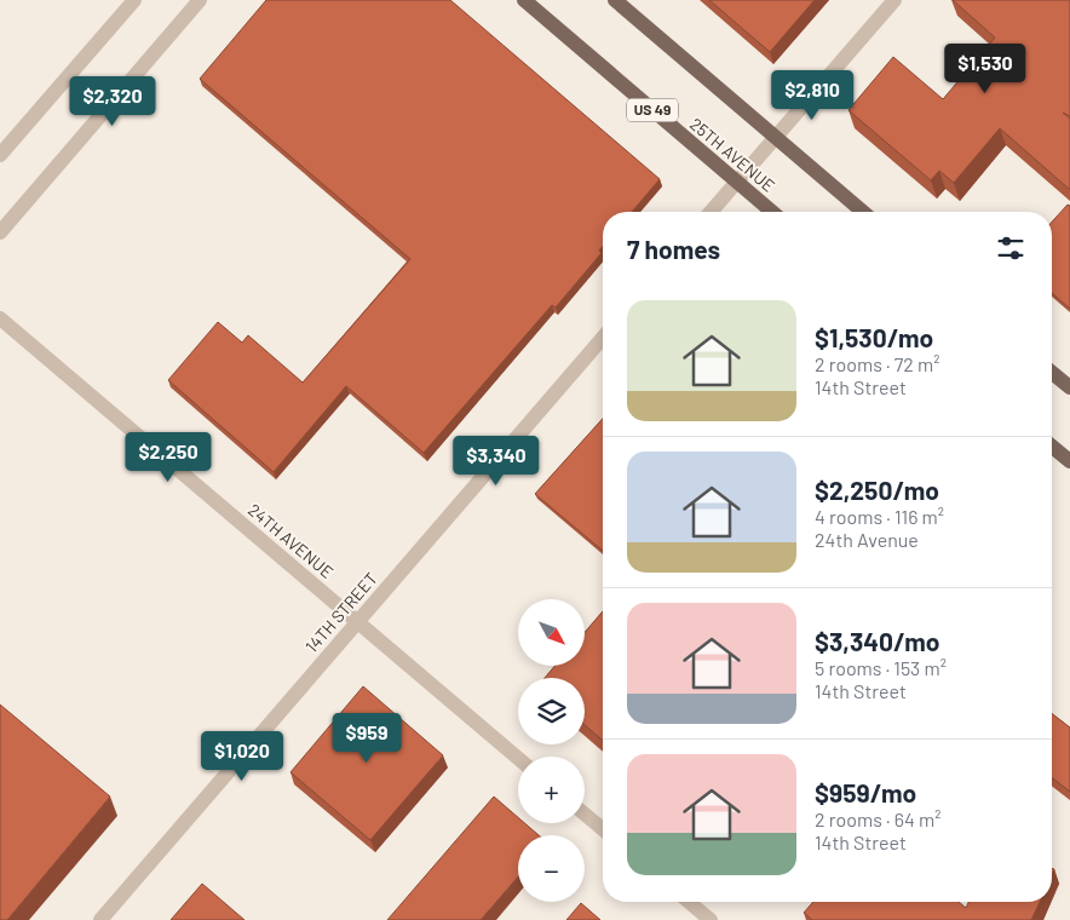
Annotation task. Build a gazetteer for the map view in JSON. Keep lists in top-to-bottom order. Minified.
{"streets":{"main road":["US 49","25TH AVENUE"],"street":["24TH AVENUE","14TH STREET"]},"crossings":[["24TH AVENUE","14TH STREET"]],"north":"bottom right","page":{"price":["$1,530","$2,810","$2,320","$2,250","$3,340","$959","$1,020"],"heading":"7 homes","list":[{"name":"$1,530/mo","note":"2 rooms · 72 m² · 14th Street"},{"name":"$2,250/mo","note":"4 rooms · 116 m² · 24th Avenue"},{"name":"$3,340/mo","note":"5 rooms · 153 m² · 14th Street"},{"name":"$959/mo","note":"2 rooms · 64 m² · 14th Street"}],"map_buttons":["+","−"]}}
